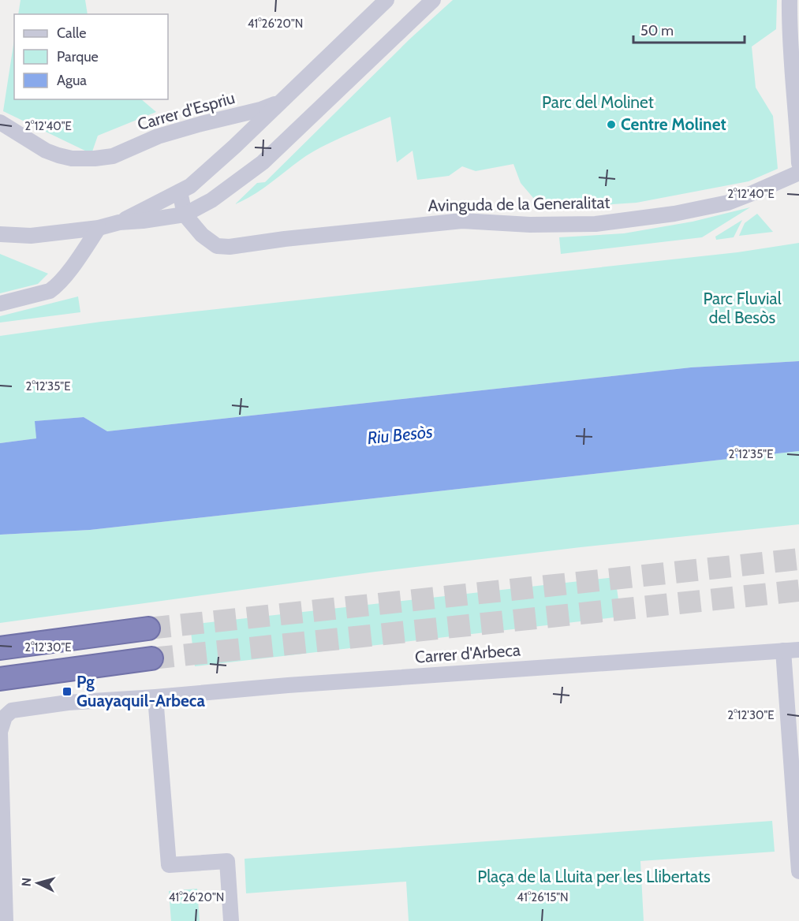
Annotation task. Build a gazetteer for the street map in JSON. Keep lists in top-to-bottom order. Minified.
{"streets":{"street":["Carrer d'Espriu","Avinguda de la Generalitat","Carrer d'Arbeca"]},"water":["Riu Besòs"],"parks":["Parc del Molinet","Parc Fluvial del Besòs","Plaça de la Lluita per les Llibertats"],"places":{"other":["Centre Molinet"],"transit":["Pg Guayaquil-Arbeca"]},"legend":["Calle","Parque","Agua"],"scale_bar":"50 m","north":"left","coordinates":["41°26'20\"N","2°12'40\"E","2°12'35\"E","2°12'30\"E","41°26'15\"N"]}
